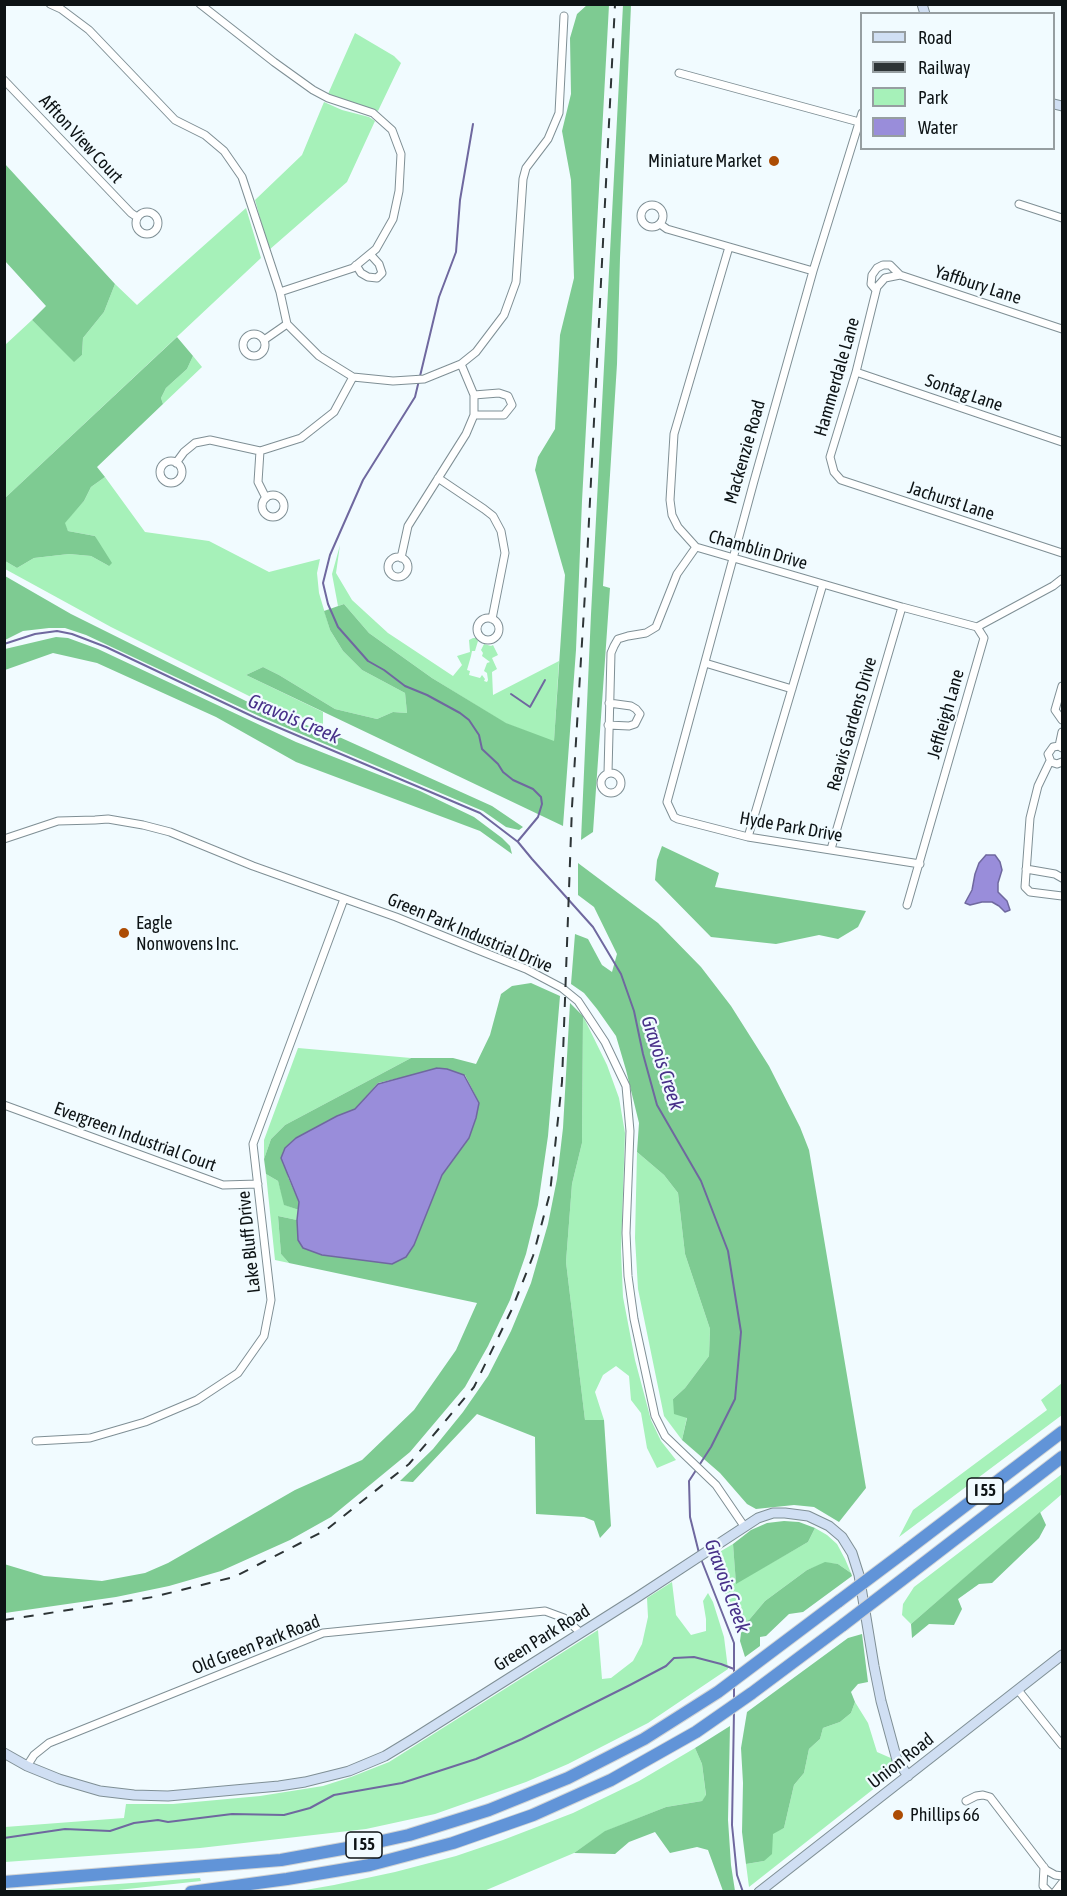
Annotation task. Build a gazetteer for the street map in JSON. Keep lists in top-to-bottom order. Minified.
{"streets":{"highway":["I 55"],"street":["Affton View Court","Yaffbury Lane","Hammerdale Lane","Sontag Lane","Mackenzie Road","Jachurst Lane","Chamblin Drive","Jeffleigh Lane","Reavis Gardens Drive","Hyde Park Drive","Green Park Industrial Drive","Evergreen Industrial Court","Lake Bluff Drive","Green Park Road","Old Green Park Road","Union Road"]},"crossings":[["Yaffbury Lane","Hammerdale Lane"],["Hammerdale Lane","Sontag Lane"],["Hammerdale Lane","Jachurst Lane"],["Mackenzie Road","Chamblin Drive"],["Mackenzie Road","Hyde Park Drive"],["Chamblin Drive","Jeffleigh Lane"],["Chamblin Drive","Reavis Gardens Drive"],["Jeffleigh Lane","Hyde Park Drive"],["Reavis Gardens Drive","Hyde Park Drive"],["Green Park Industrial Drive","Lake Bluff Drive"],["Green Park Industrial Drive","Green Park Road"],["Evergreen Industrial Court","Lake Bluff Drive"],["Green Park Road","Old Green Park Road"],["Green Park Road","Union Road"]],"water":["Gravois Creek"],"places":["Miniature Market","Eagle Nonwovens Inc.","Phillips 66"],"legend":["Road","Railway","Park","Water"]}
